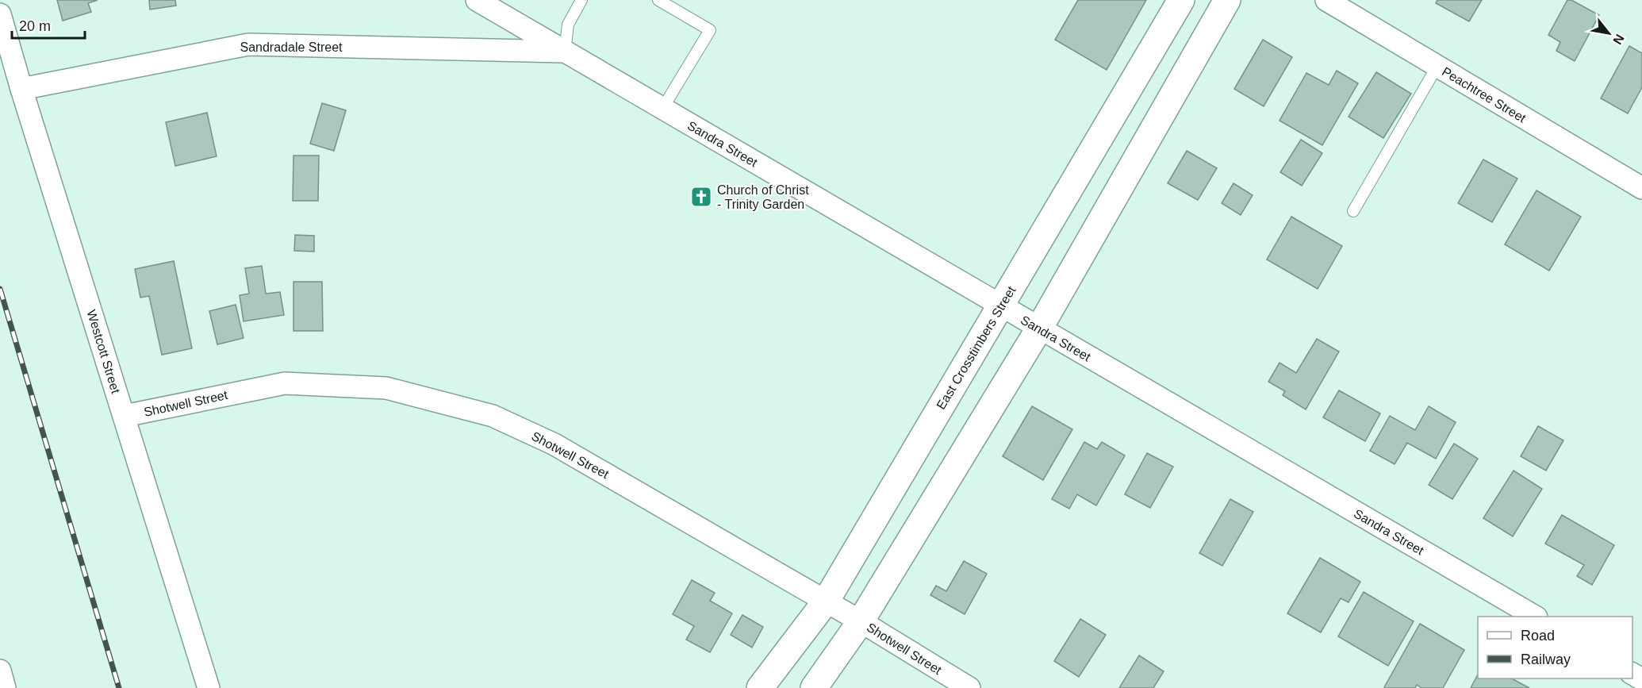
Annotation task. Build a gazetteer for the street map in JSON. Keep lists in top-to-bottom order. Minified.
{"streets":{"main road":["East Crosstimbers Street"],"street":["Sandradale Street","Peachtree Street","Sandra Street","Westcott Street","Shotwell Street"]},"crossings":[["Sandradale Street","Sandra Street"],["Sandradale Street","Westcott Street"],["Sandra Street","East Crosstimbers Street"],["East Crosstimbers Street","Shotwell Street"],["Westcott Street","Shotwell Street"]],"places":{"church":["Church of Christ - Trinity Garden"]},"legend":["Road","Railway"],"scale_bar":"20 m","north":"bottom right"}
